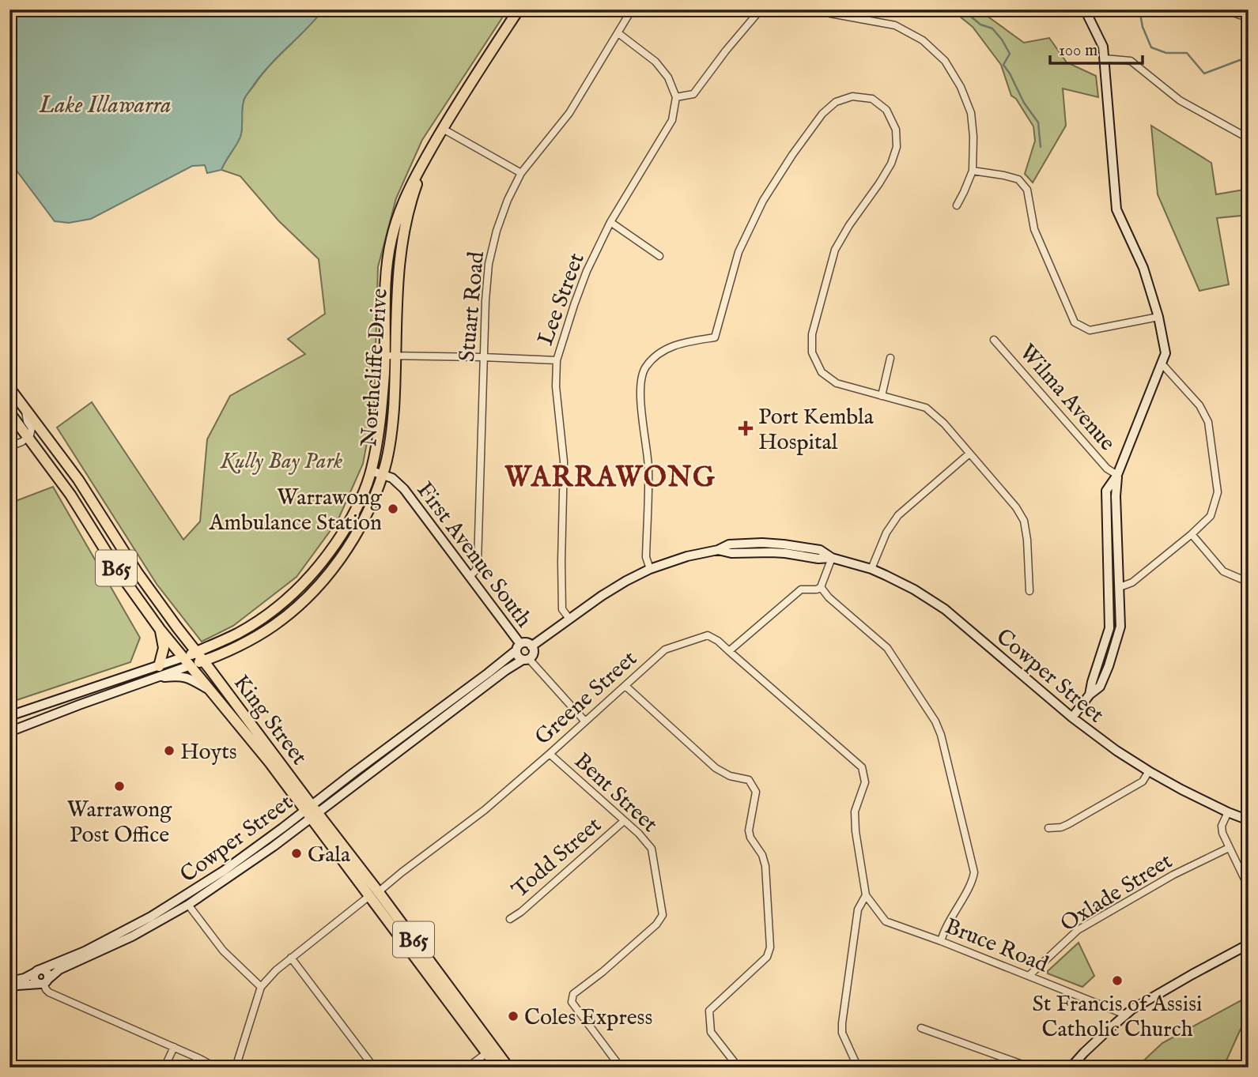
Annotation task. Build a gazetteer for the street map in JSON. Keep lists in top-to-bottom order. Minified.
{"streets":{"main road":["Northcliffe Drive","First Avenue South","B65","Cowper Street","King Street"],"street":["Lee Street","Stuart Road","Wilma Avenue","Greene Street","Bent Street","Todd Street","Oxlade Street","Bruce Road"]},"crossings":[["Lee Street","Cowper Street"],["Stuart Road","First Avenue South"],["Northcliffe Drive","First Avenue South"],["Northcliffe Drive","King Street"],["First Avenue South","Cowper Street"],["First Avenue South","Greene Street"],["Cowper Street","King Street"],["Greene Street","King Street"],["Greene Street","Bent Street"],["Bent Street","Todd Street"],["Oxlade Street","Bruce Road"]],"districts":["WARRAWONG"],"water":["Lake Illawarra"],"parks":["Kully Bay Park"],"places":{"health":["Port Kembla Hospital"],"other":["Warrawong Ambulance Station","Hoyts","Warrawong Post Office","Gala","St Francis of Assisi Catholic Church","Coles Express"]},"scale_bar":"100 m"}
